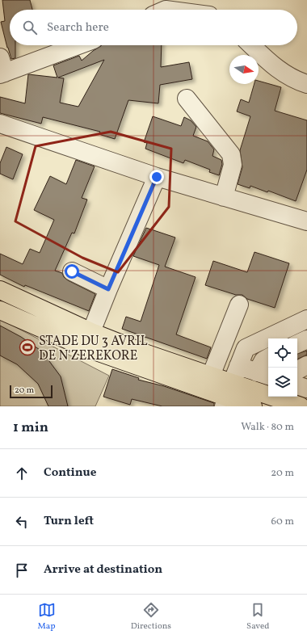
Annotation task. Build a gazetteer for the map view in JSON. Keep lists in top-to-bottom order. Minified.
{"places":{"sports":["STADE DU 3 AVRIL DE N'ZEREKORE"]},"scale_bar":"20 m","north":"right","page":{"search":"Search here","scale":"20 m","heading":["1 min","Walk · 80 m"],"list":[["Continue","20 m"],["Turn left","60 m"],"Arrive at destination"],"nav":["Map","Directions","Saved"]}}
